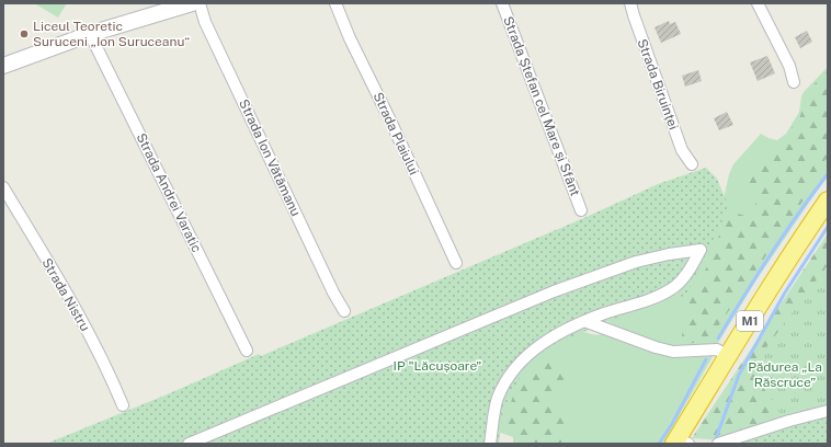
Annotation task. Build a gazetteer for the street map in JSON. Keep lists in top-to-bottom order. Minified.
{"streets":{"highway":["M1"],"street":["Strada Biruinței","Strada Ștefan cel Mare și Sfânt","Strada Plaiului","Strada Ion Vătămanu","Strada Andrei Varatic","Strada Nistru"]},"parks":["IP \"Lăcușoare\"","Pădurea „La Răscruce”"],"places":["Liceul Teoretic Suruceni „Ion Suruceanu“"]}
